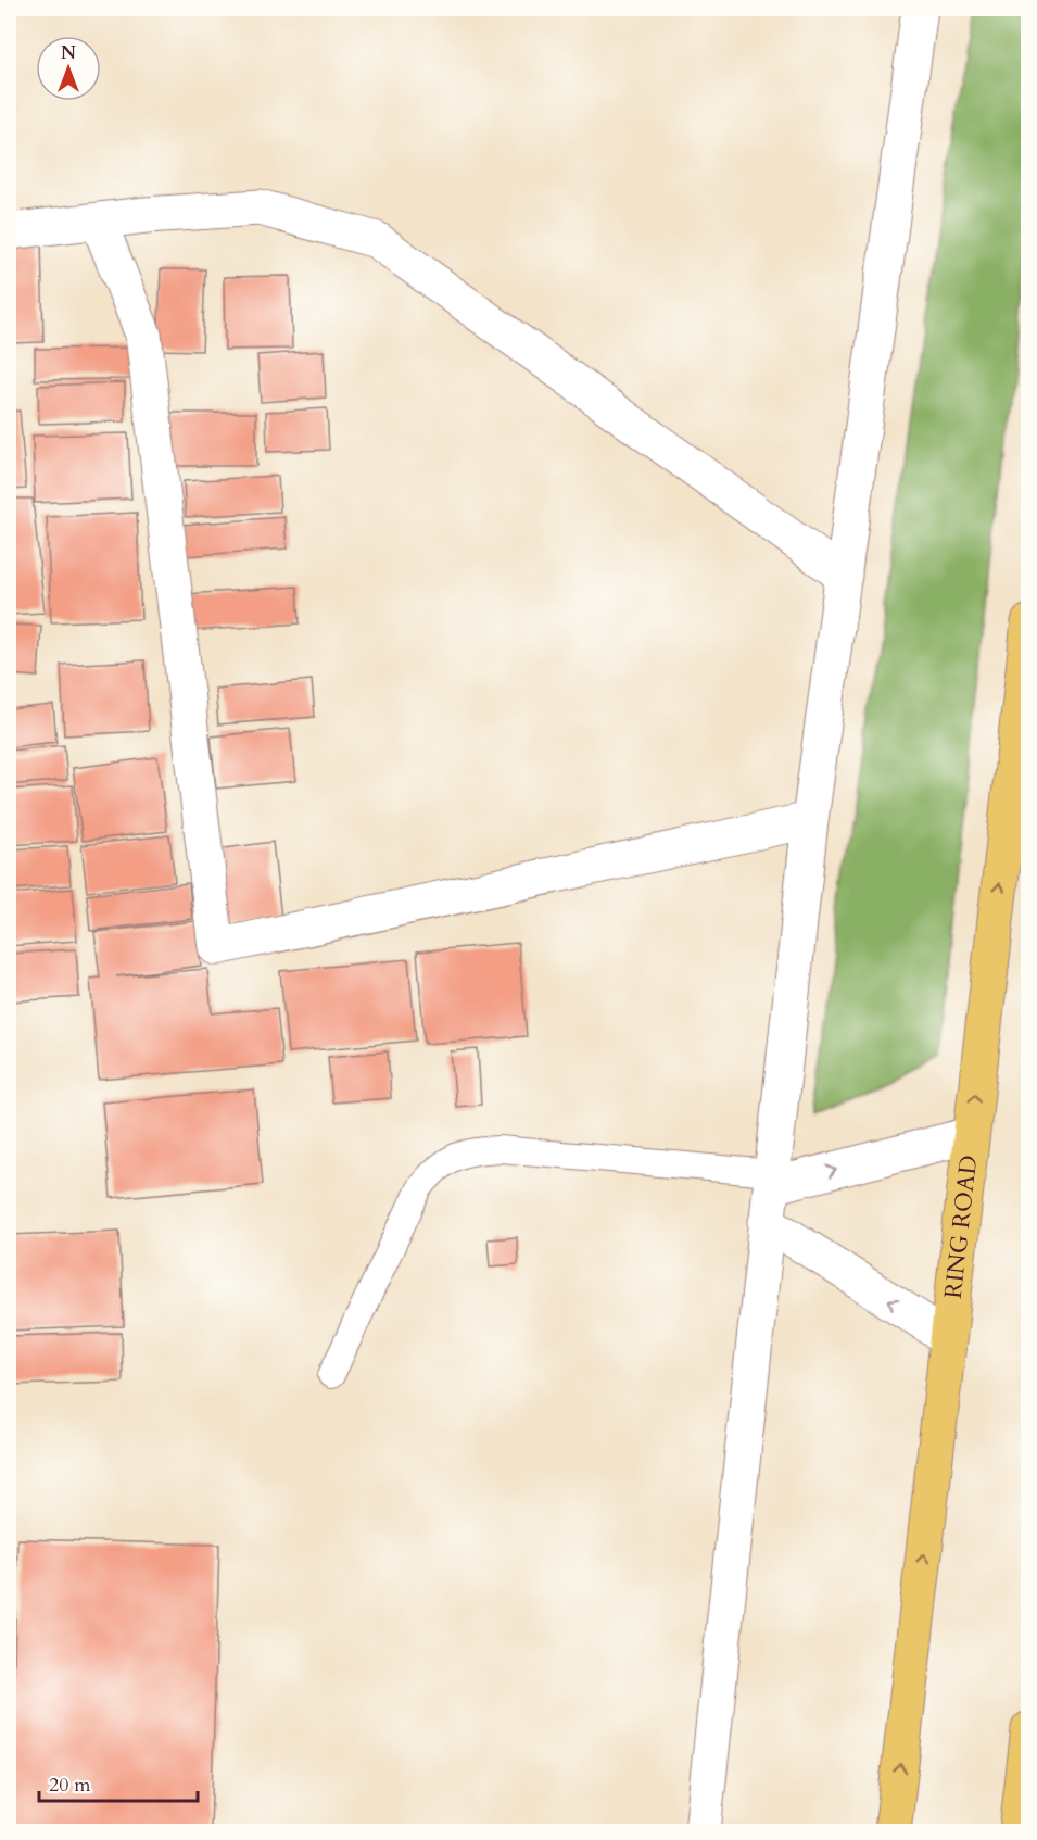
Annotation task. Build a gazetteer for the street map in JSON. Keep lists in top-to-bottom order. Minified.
{"streets":{"main road":["RING ROAD"]},"one_way":["RING ROAD"],"scale_bar":"20 m","north":"top"}
